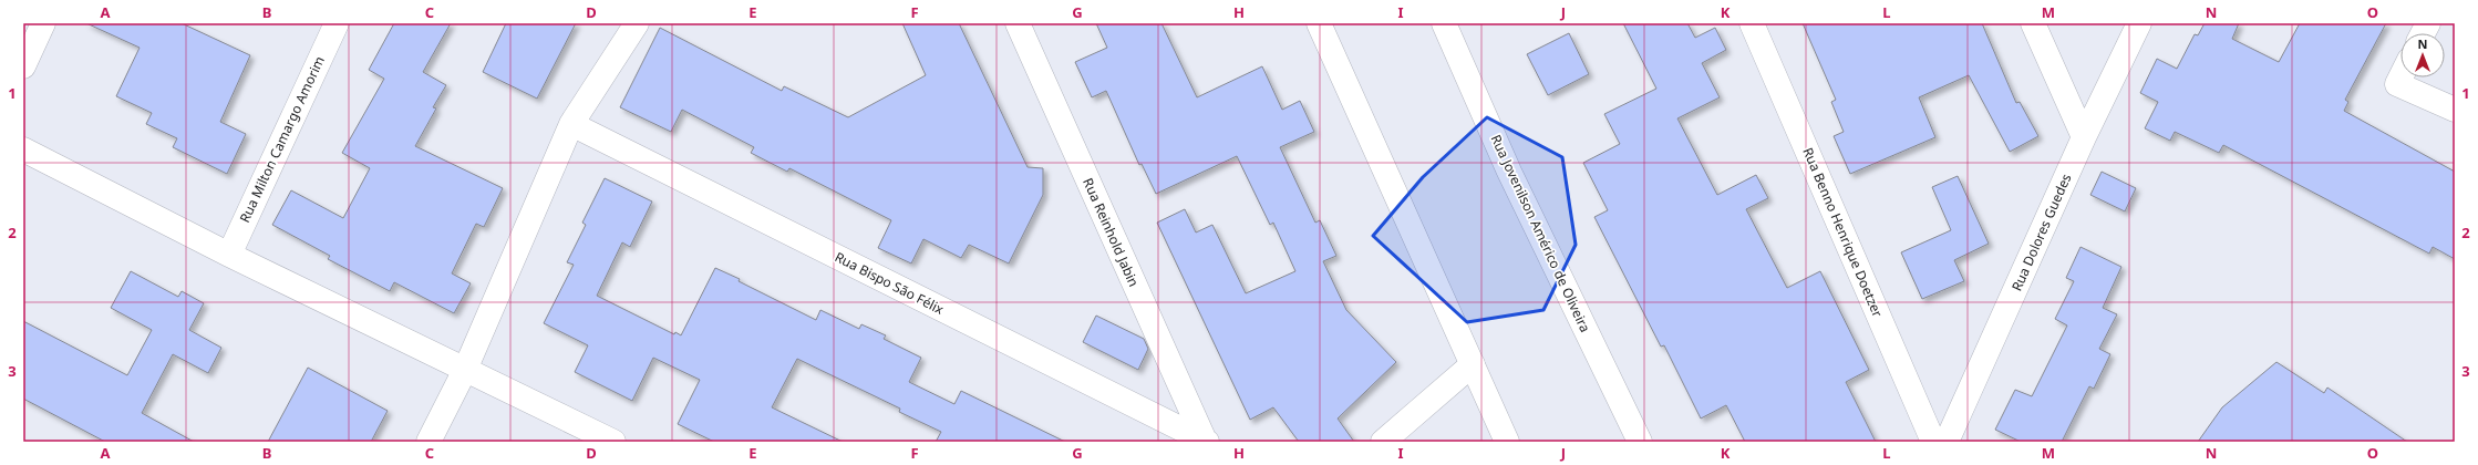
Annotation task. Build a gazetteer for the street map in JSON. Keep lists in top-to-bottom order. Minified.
{"streets":{"street":["Rua Milton Camargo Amorim","Rua Reinhold Jabin","Rua Benno Henrique Doetzer","Rua Dolores Guedes","Rua Jovenilson Américo de Oliveira","Rua Bispo São Félix"]},"crossings":[["Rua Reinhold Jabin","Rua Bispo São Félix"]],"north":"top","grid":{"columns":["A","B","C","D","E","F","G","H","I","J","K","L","M","N","O"],"rows":["1","2","3"]}}
